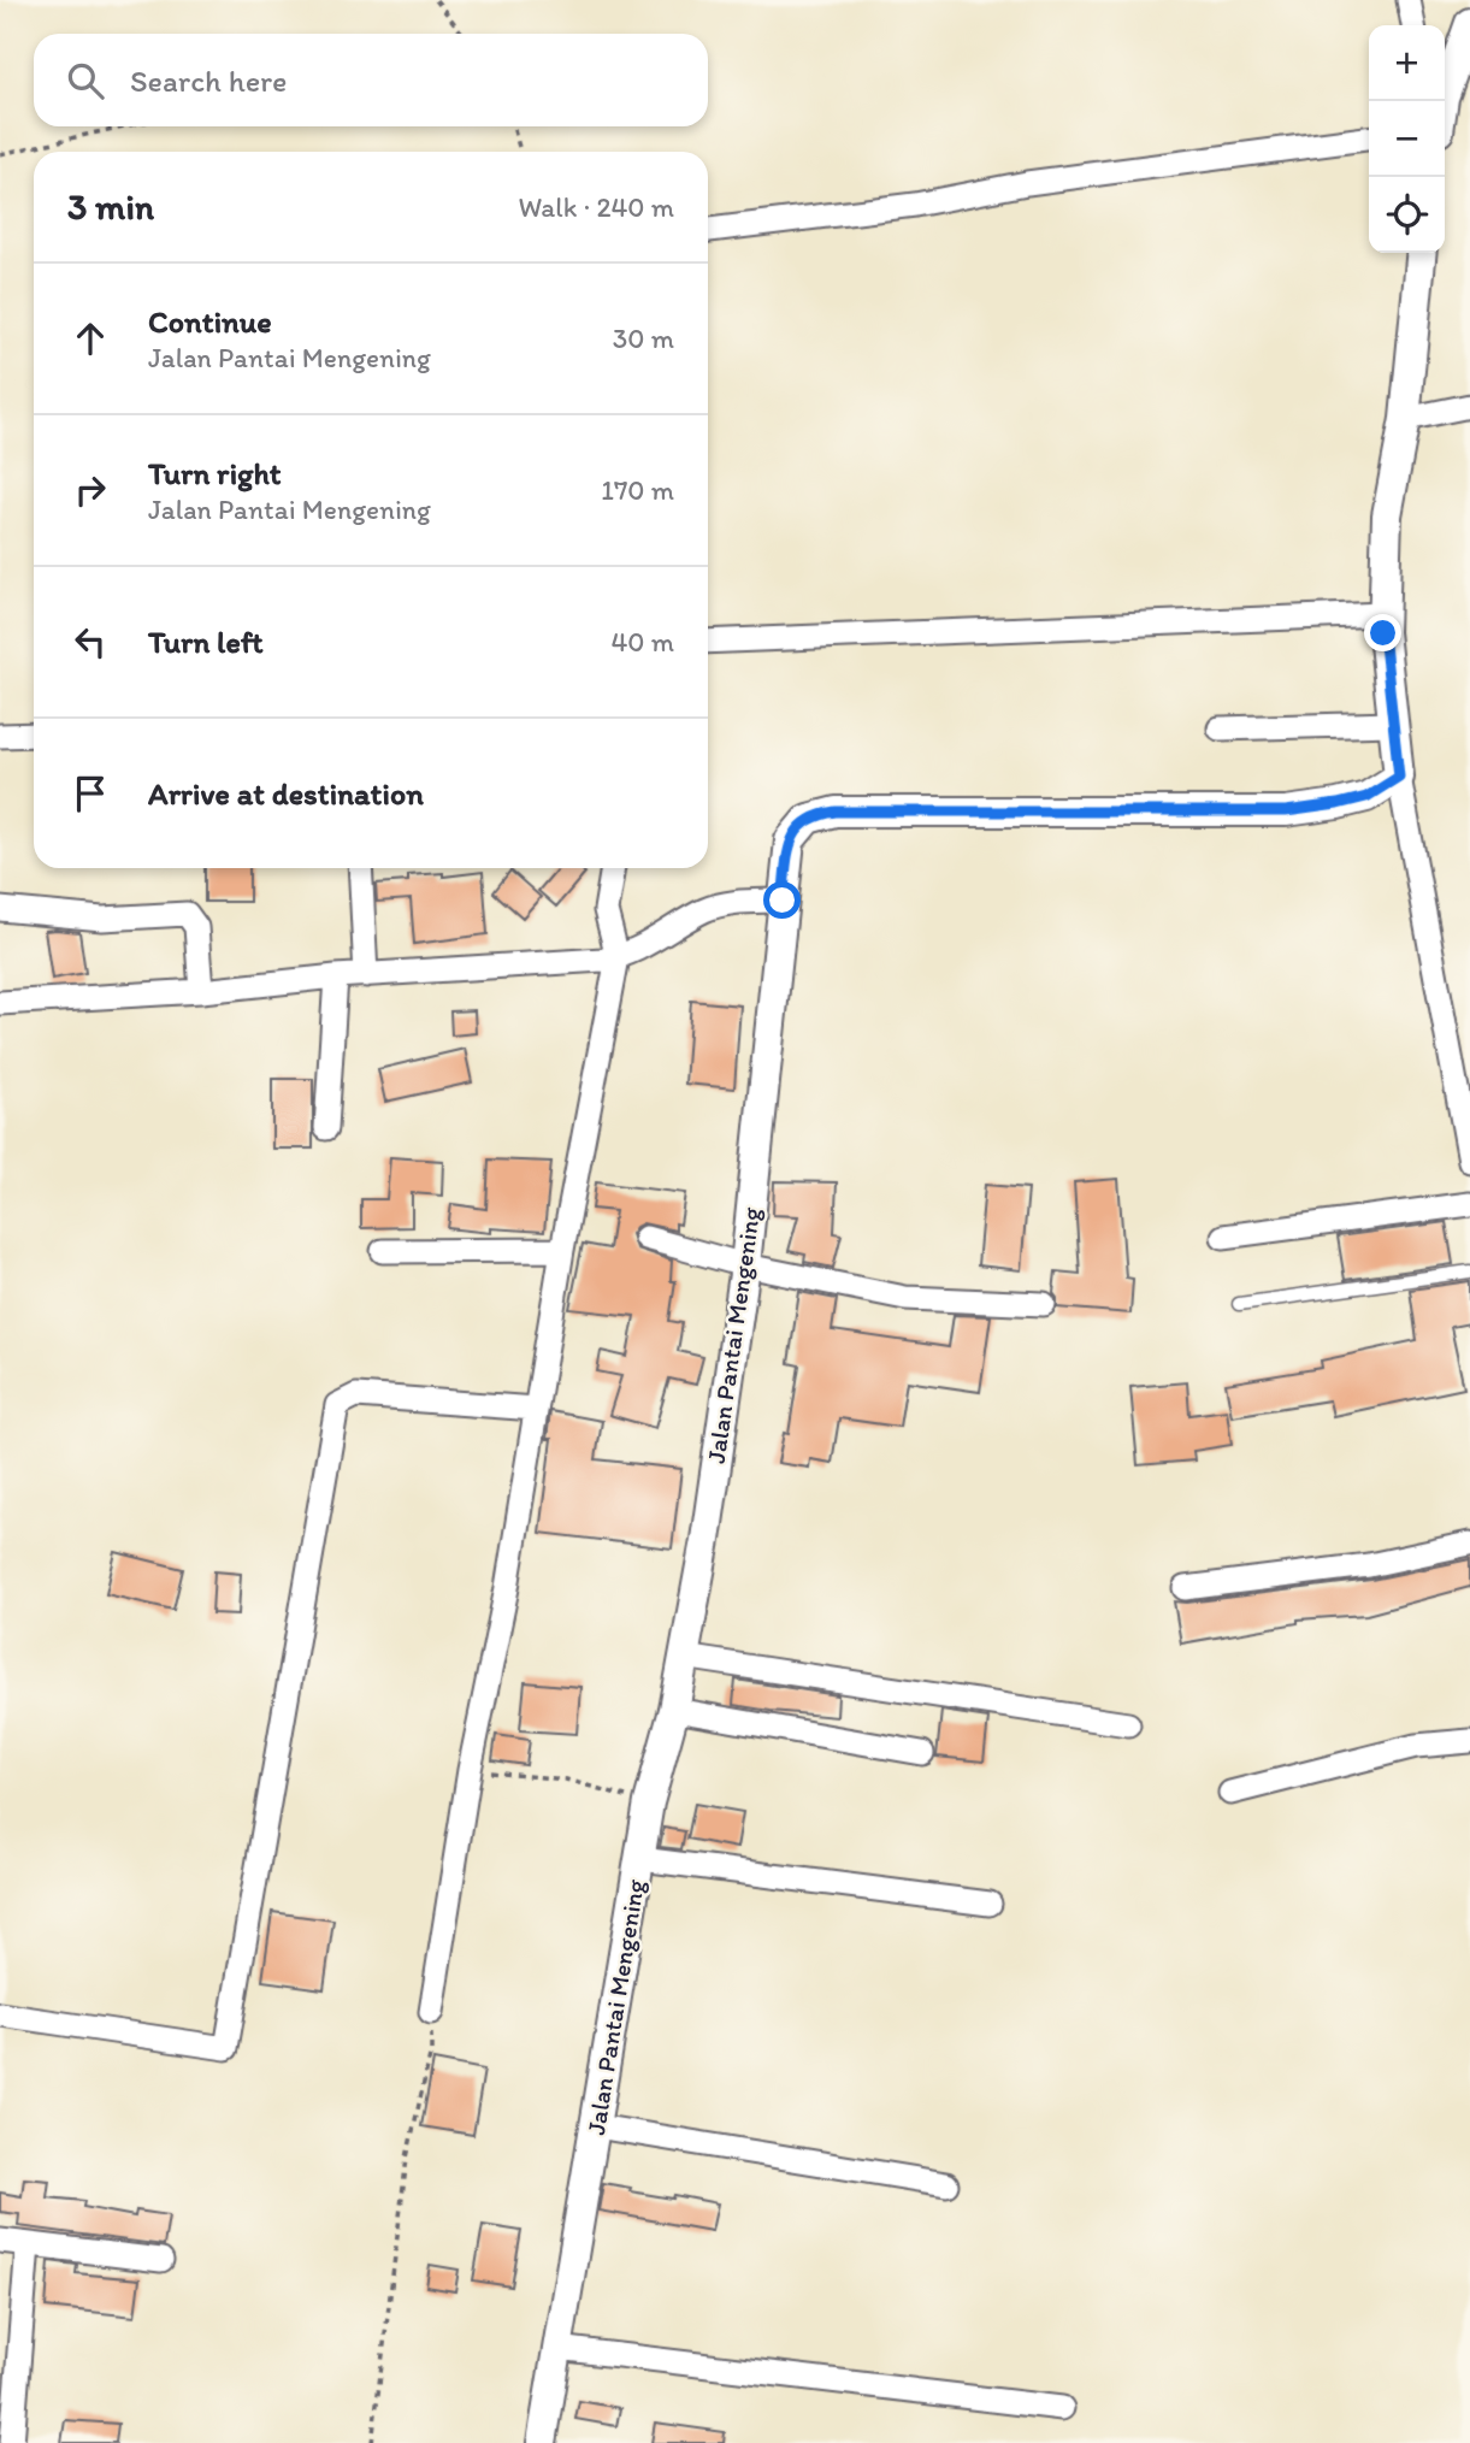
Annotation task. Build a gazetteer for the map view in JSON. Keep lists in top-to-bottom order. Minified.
{"streets":{"street":["Jalan Pantai Mengening"]},"page":{"map_buttons":["+","−"],"search":"Search here","heading":["3 min","Walk · 240 m"],"list":[["Continue","Jalan Pantai Mengening","30 m"],["Turn right","Jalan Pantai Mengening","170 m"],["Turn left","40 m"],"Arrive at destination"]}}
